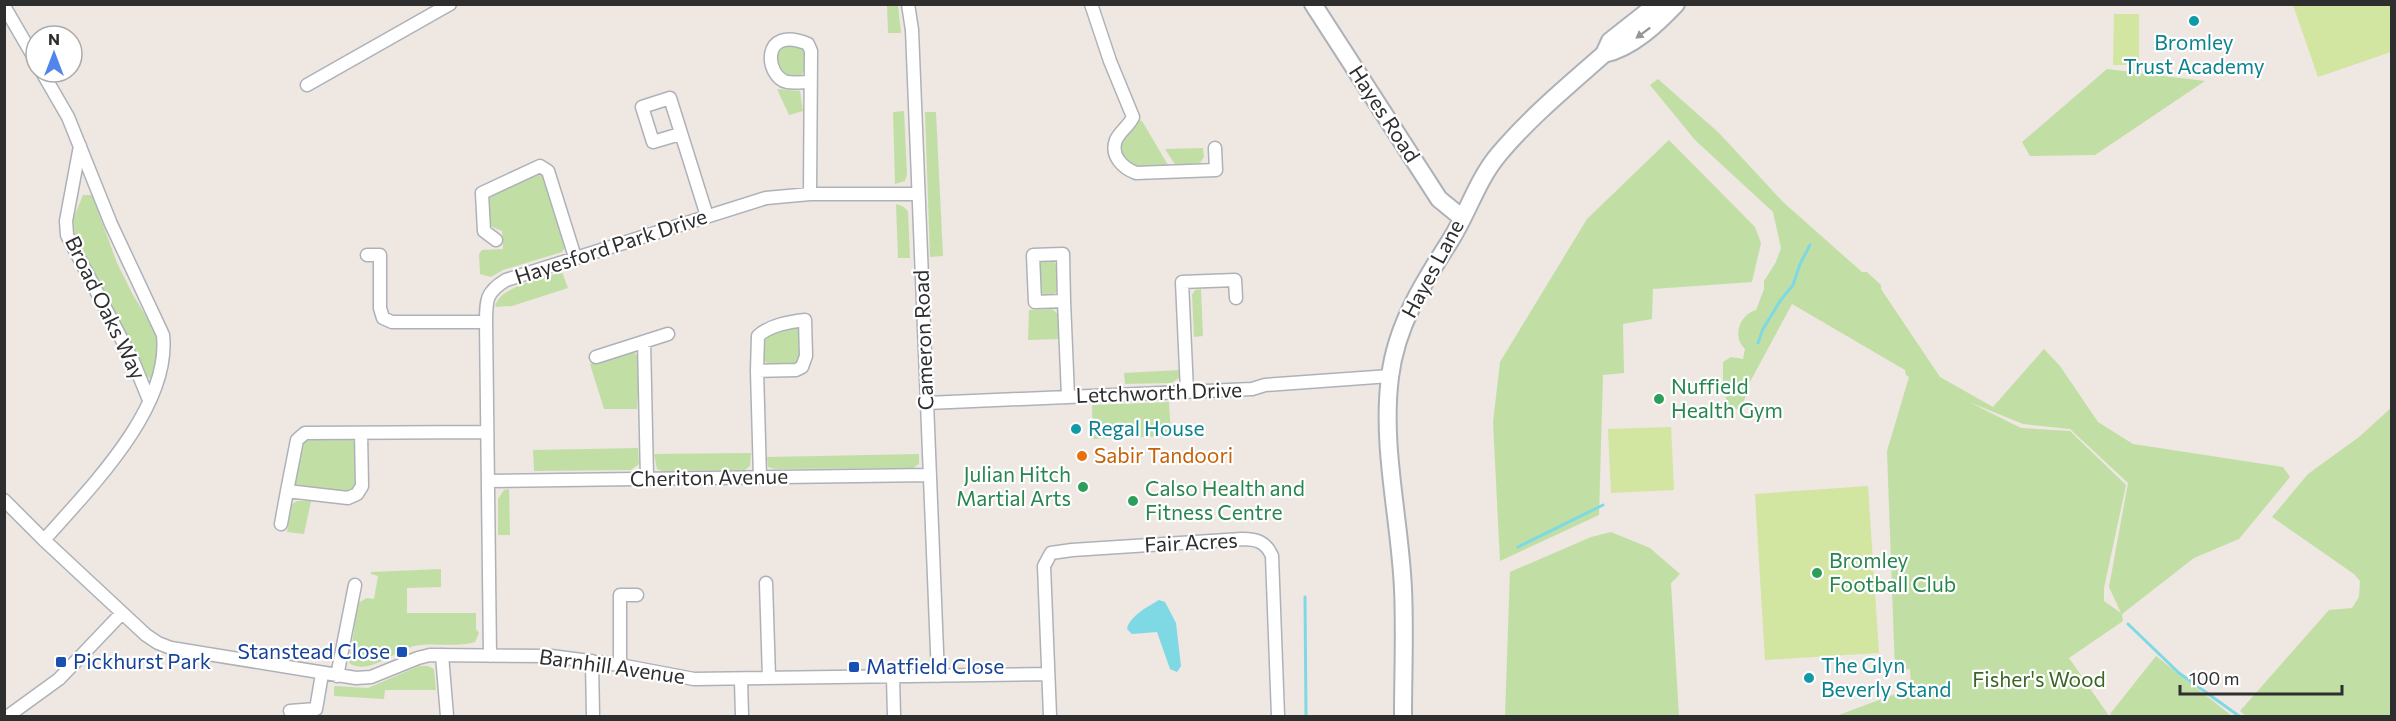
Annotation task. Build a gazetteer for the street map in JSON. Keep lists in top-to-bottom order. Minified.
{"streets":{"main road":["Hayes Road","Hayes Lane"],"street":["Hayesford Park Drive","Broad Oaks Way","Cameron Road","Letchworth Drive","Cheriton Avenue","Fair Acres","Barnhill Avenue"]},"crossings":[["Hayes Road","Hayes Lane"],["Hayesford Park Drive","Cameron Road"],["Hayesford Park Drive","Cheriton Avenue"],["Hayesford Park Drive","Barnhill Avenue"],["Hayes Lane","Letchworth Drive"],["Cameron Road","Letchworth Drive"],["Cameron Road","Cheriton Avenue"],["Cameron Road","Barnhill Avenue"],["Fair Acres","Barnhill Avenue"]],"parks":["Fisher's Wood"],"places":{"other":["Bromley Trust Academy","Nuffield Health Gym","Regal House","Sabir Tandoori","Julian Hitch Martial Arts","Calso Health and Fitness Centre","Bromley Football Club","The Glyn Beverly Stand"],"transit":["Stanstead Close","Pickhurst Park","Matfield Close"]},"scale_bar":"100 m","north":"top"}
